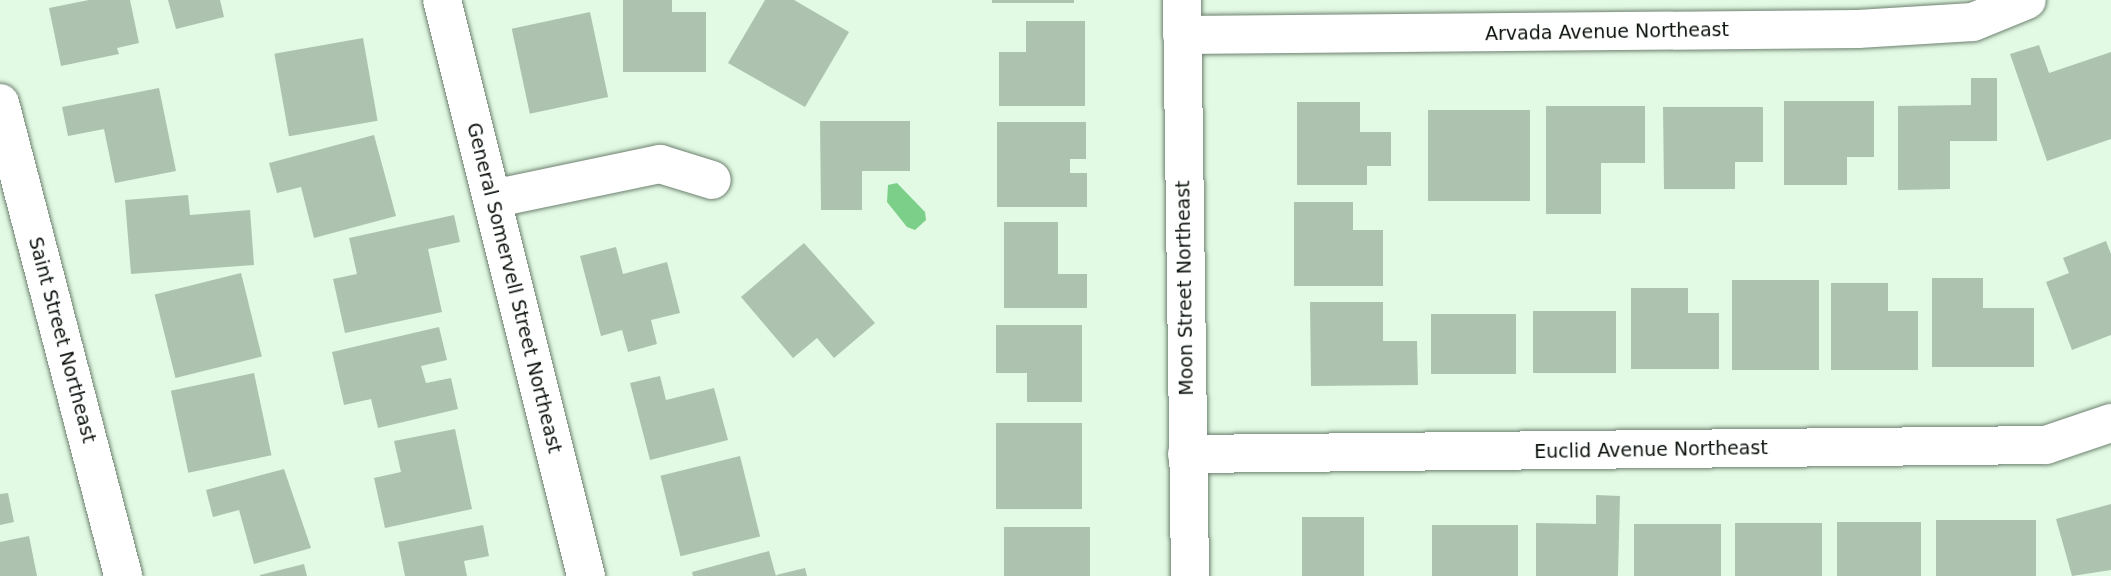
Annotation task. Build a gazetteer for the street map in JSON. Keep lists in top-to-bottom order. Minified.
{"streets":{"street":["Arvada Avenue Northeast","General Somervell Street Northeast","Moon Street Northeast","Saint Street Northeast","Euclid Avenue Northeast"]},"crossings":[["Arvada Avenue Northeast","Moon Street Northeast"],["Moon Street Northeast","Euclid Avenue Northeast"]]}
